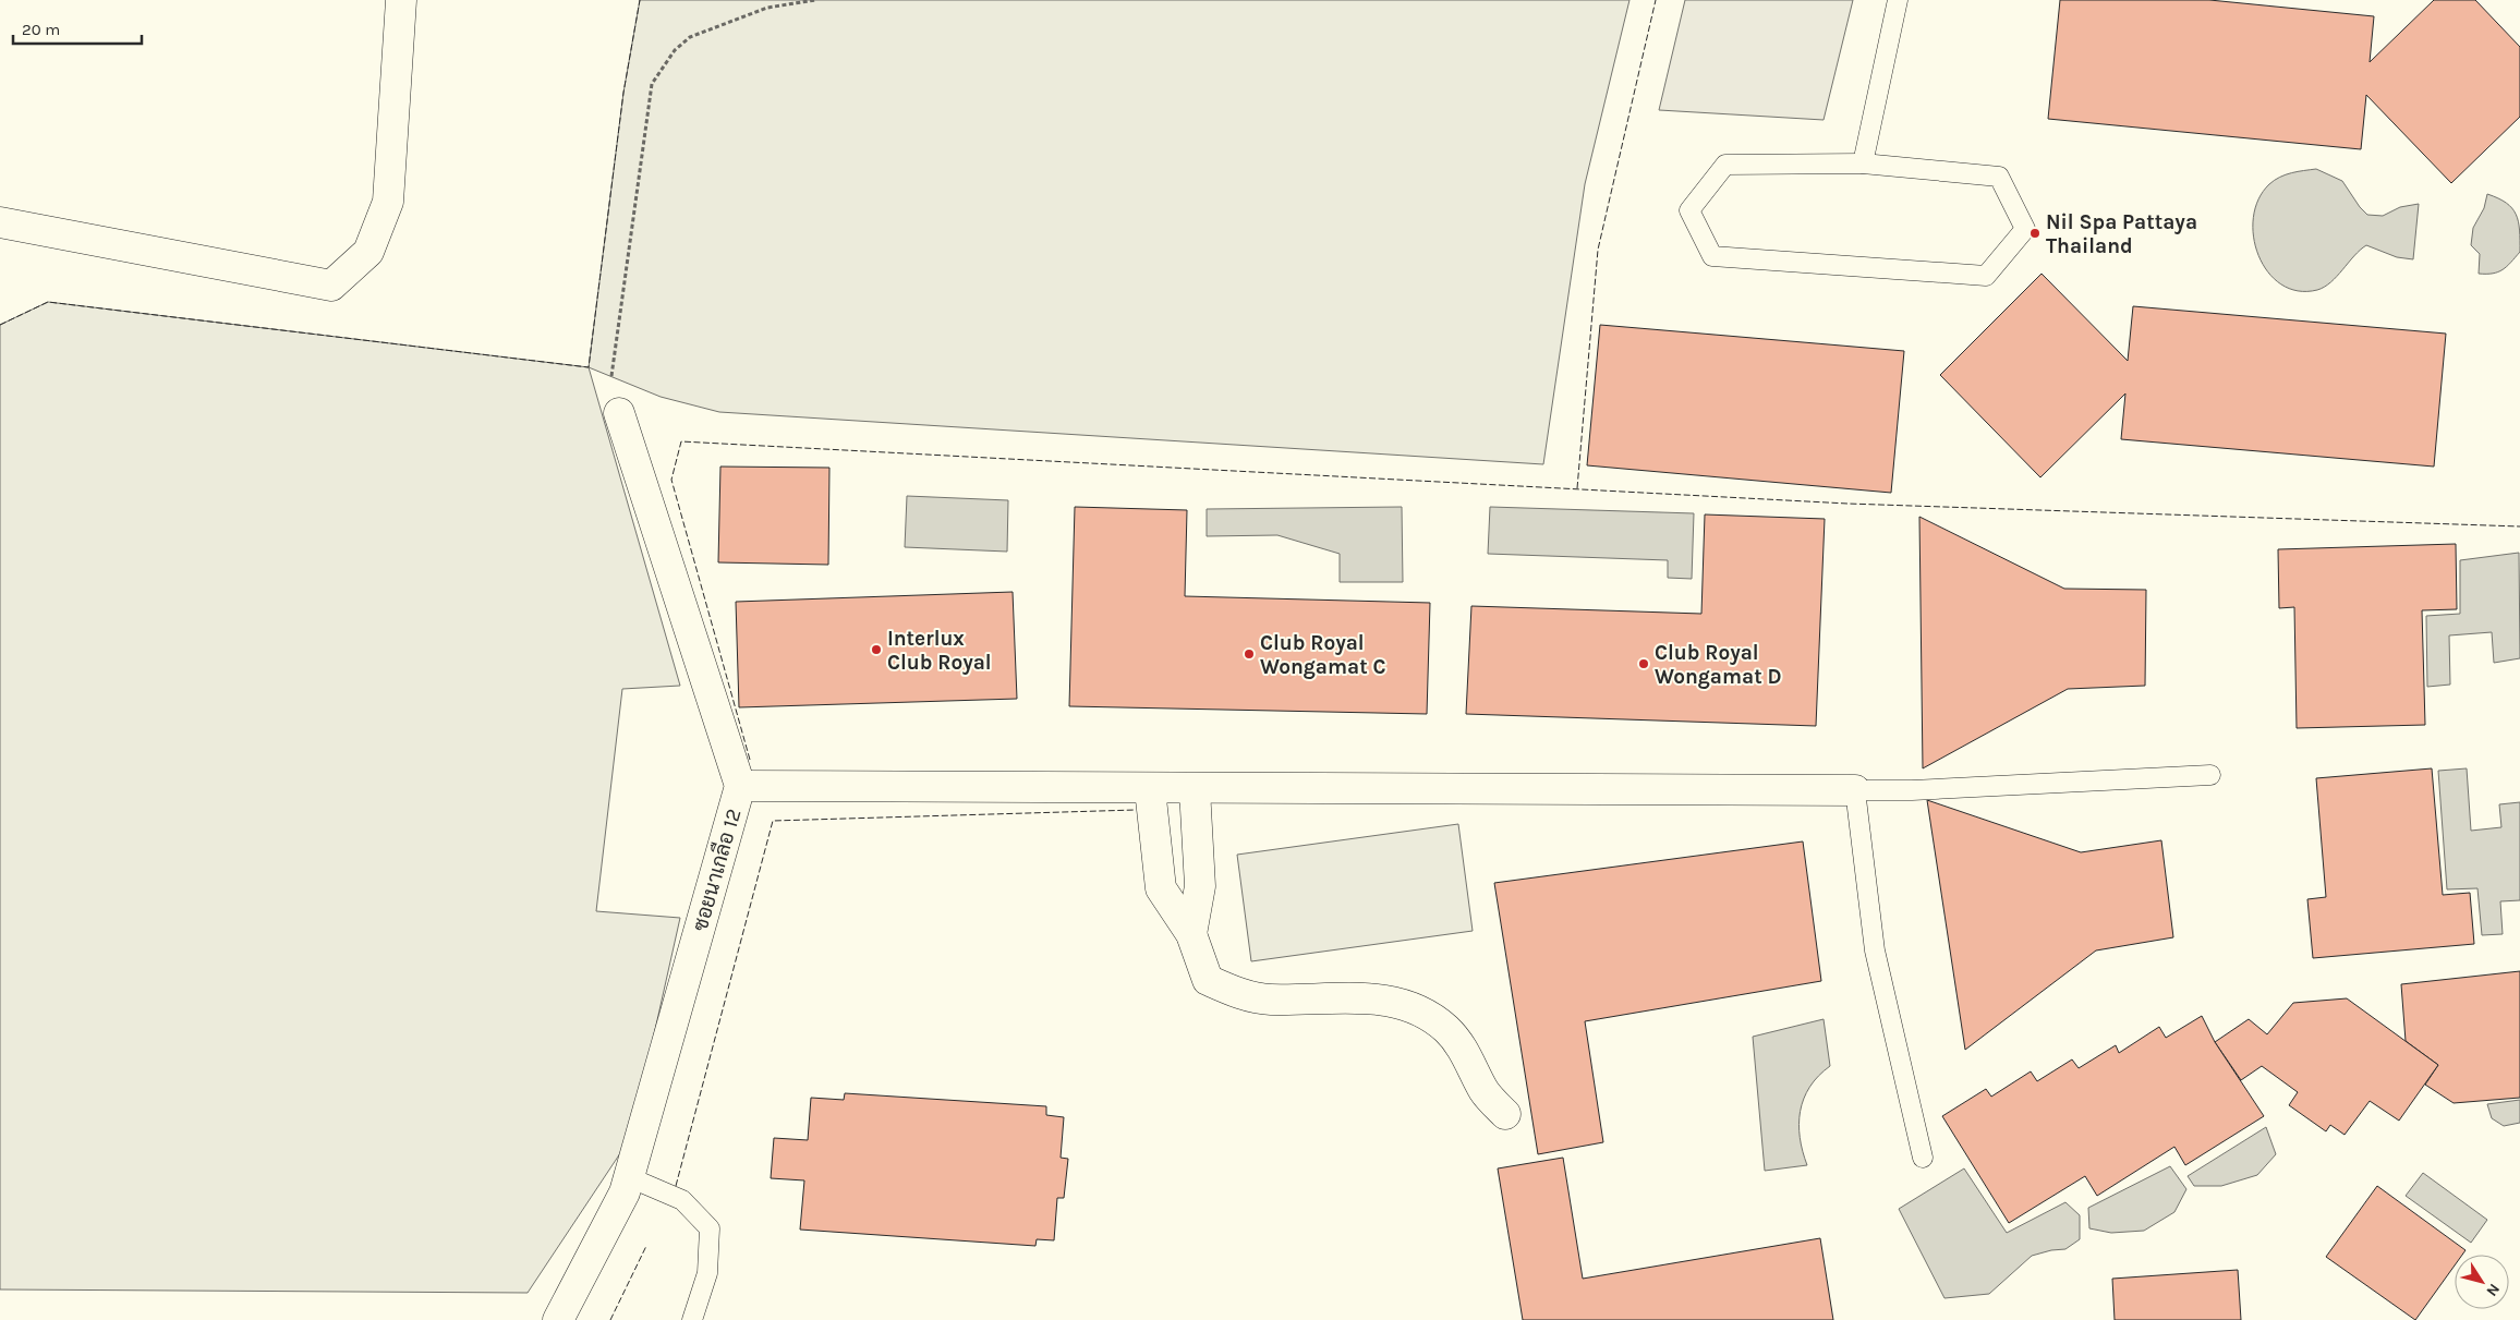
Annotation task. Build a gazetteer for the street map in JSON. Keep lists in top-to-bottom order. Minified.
{"streets":{"street":["ซอยนาเกลือ 12"]},"places":["Nil Spa Pattaya Thailand","Interlux Club Royal","Club Royal Wongamat C","Club Royal Wongamat D"],"scale_bar":"20 m","north":"bottom right"}
